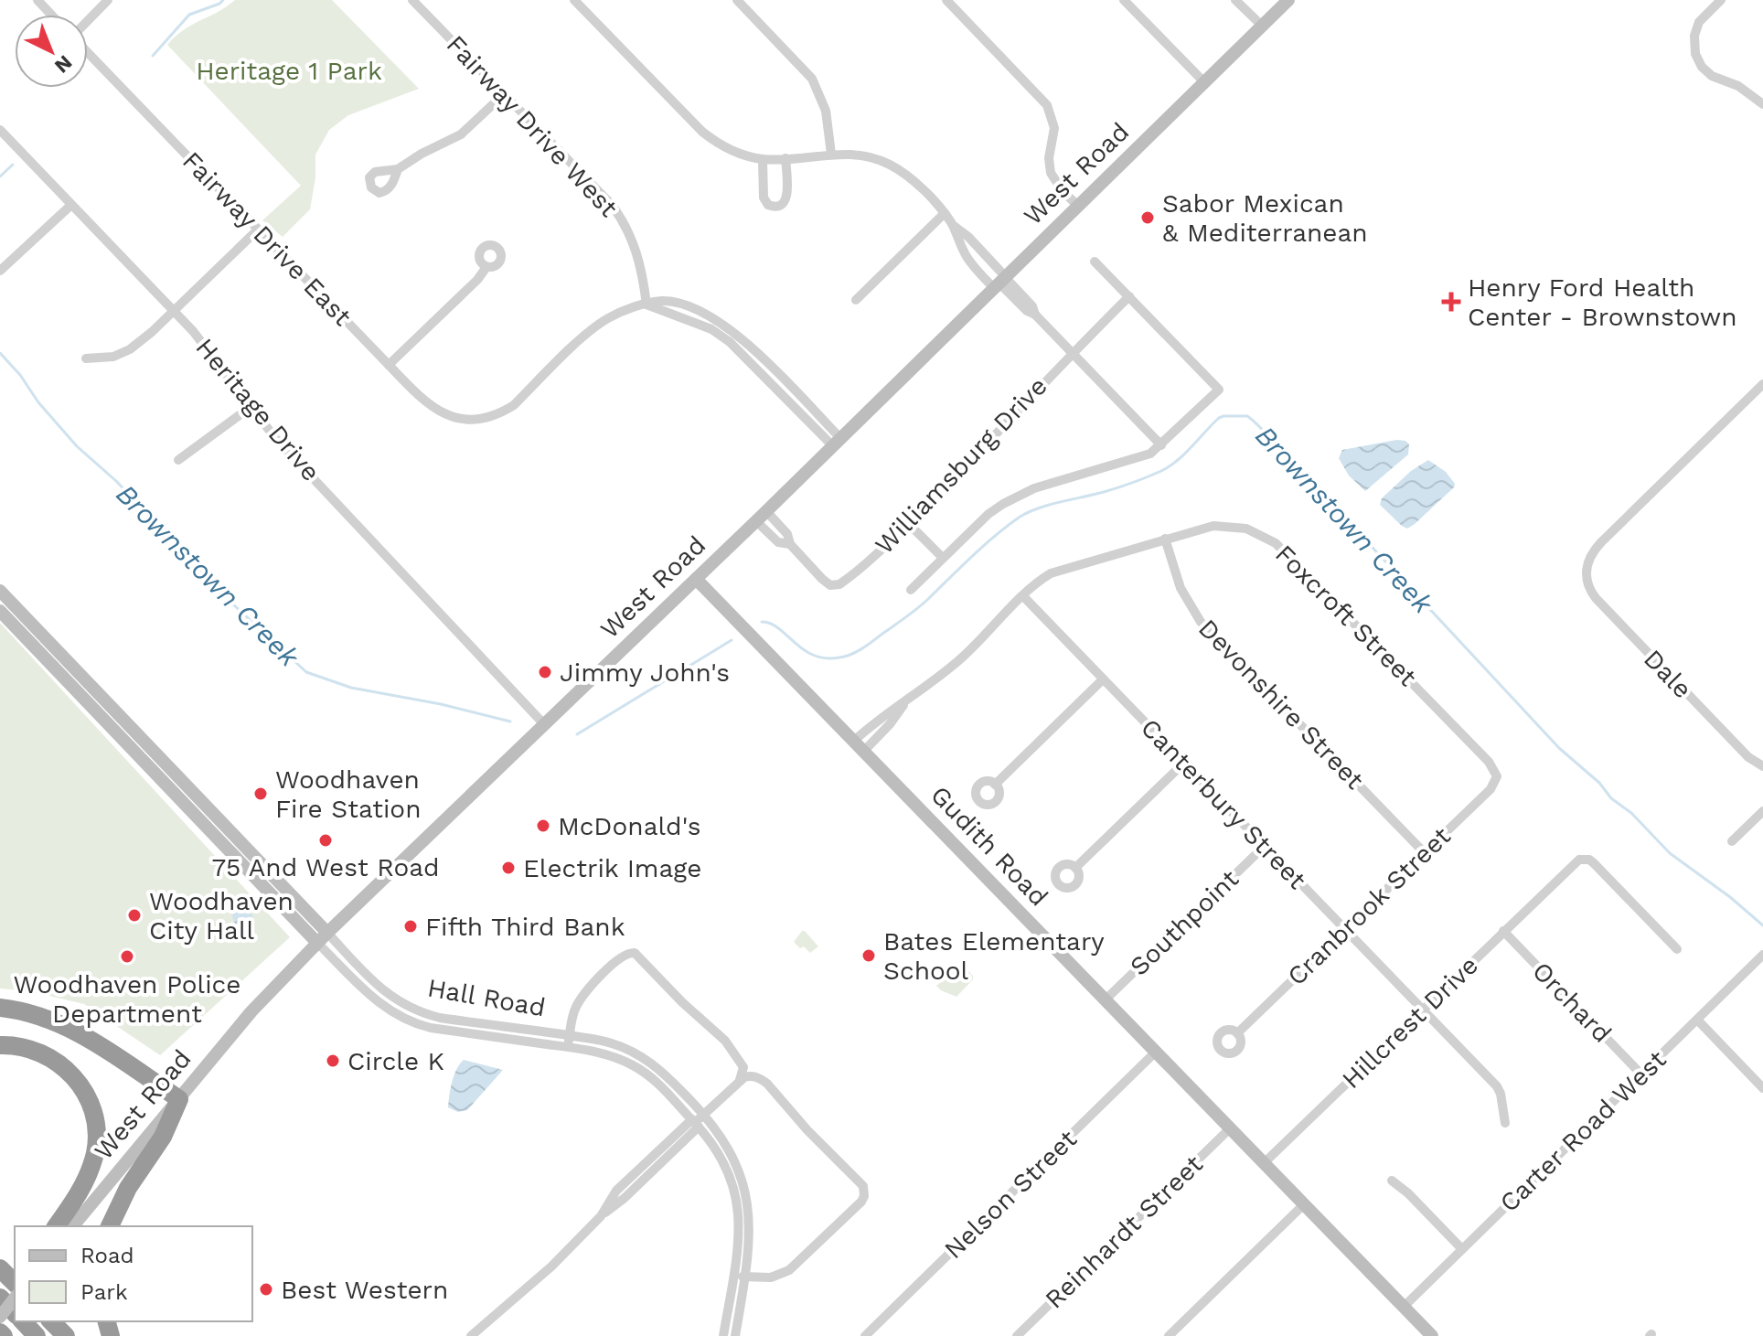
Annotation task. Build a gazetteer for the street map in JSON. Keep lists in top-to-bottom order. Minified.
{"streets":{"street":["Fairway Drive West","West Road","Fairway Drive East","Heritage Drive","Williamsburg Drive","Foxcroft Street","Dale","Devonshire Street","Canterbury Street","Gudith Road","Cranbrook Street","Southpoint","Hall Road","Orchard","Hillcrest Drive","Carter Road West","Nelson Street","Reinhardt Street"]},"crossings":[["Fairway Drive West","Fairway Drive East"],["West Road","Heritage Drive"],["West Road","Williamsburg Drive"],["West Road","Gudith Road"],["West Road","Hall Road"],["Foxcroft Street","Devonshire Street"],["Foxcroft Street","Canterbury Street"],["Foxcroft Street","Gudith Road"],["Foxcroft Street","Cranbrook Street"],["Devonshire Street","Cranbrook Street"],["Canterbury Street","Cranbrook Street"],["Canterbury Street","Southpoint"],["Canterbury Street","Hillcrest Drive"],["Gudith Road","Southpoint"],["Gudith Road","Hillcrest Drive"],["Gudith Road","Carter Road West"],["Gudith Road","Nelson Street"],["Gudith Road","Reinhardt Street"],["Orchard","Hillcrest Drive"],["Orchard","Carter Road West"]],"water":["Brownstown Creek"],"parks":["Heritage 1 Park"],"places":{"other":["Sabor Mexican & Mediterranean","Jimmy John's","Woodhaven Fire Station","McDonald's","75 And West Road","Electrik Image","Woodhaven City Hall","Fifth Third Bank","Bates Elementary School","Woodhaven Police Department","Circle K","Best Western"],"health":["Henry Ford Health Center - Brownstown"]},"legend":["Road","Park"],"north":"bottom right"}
